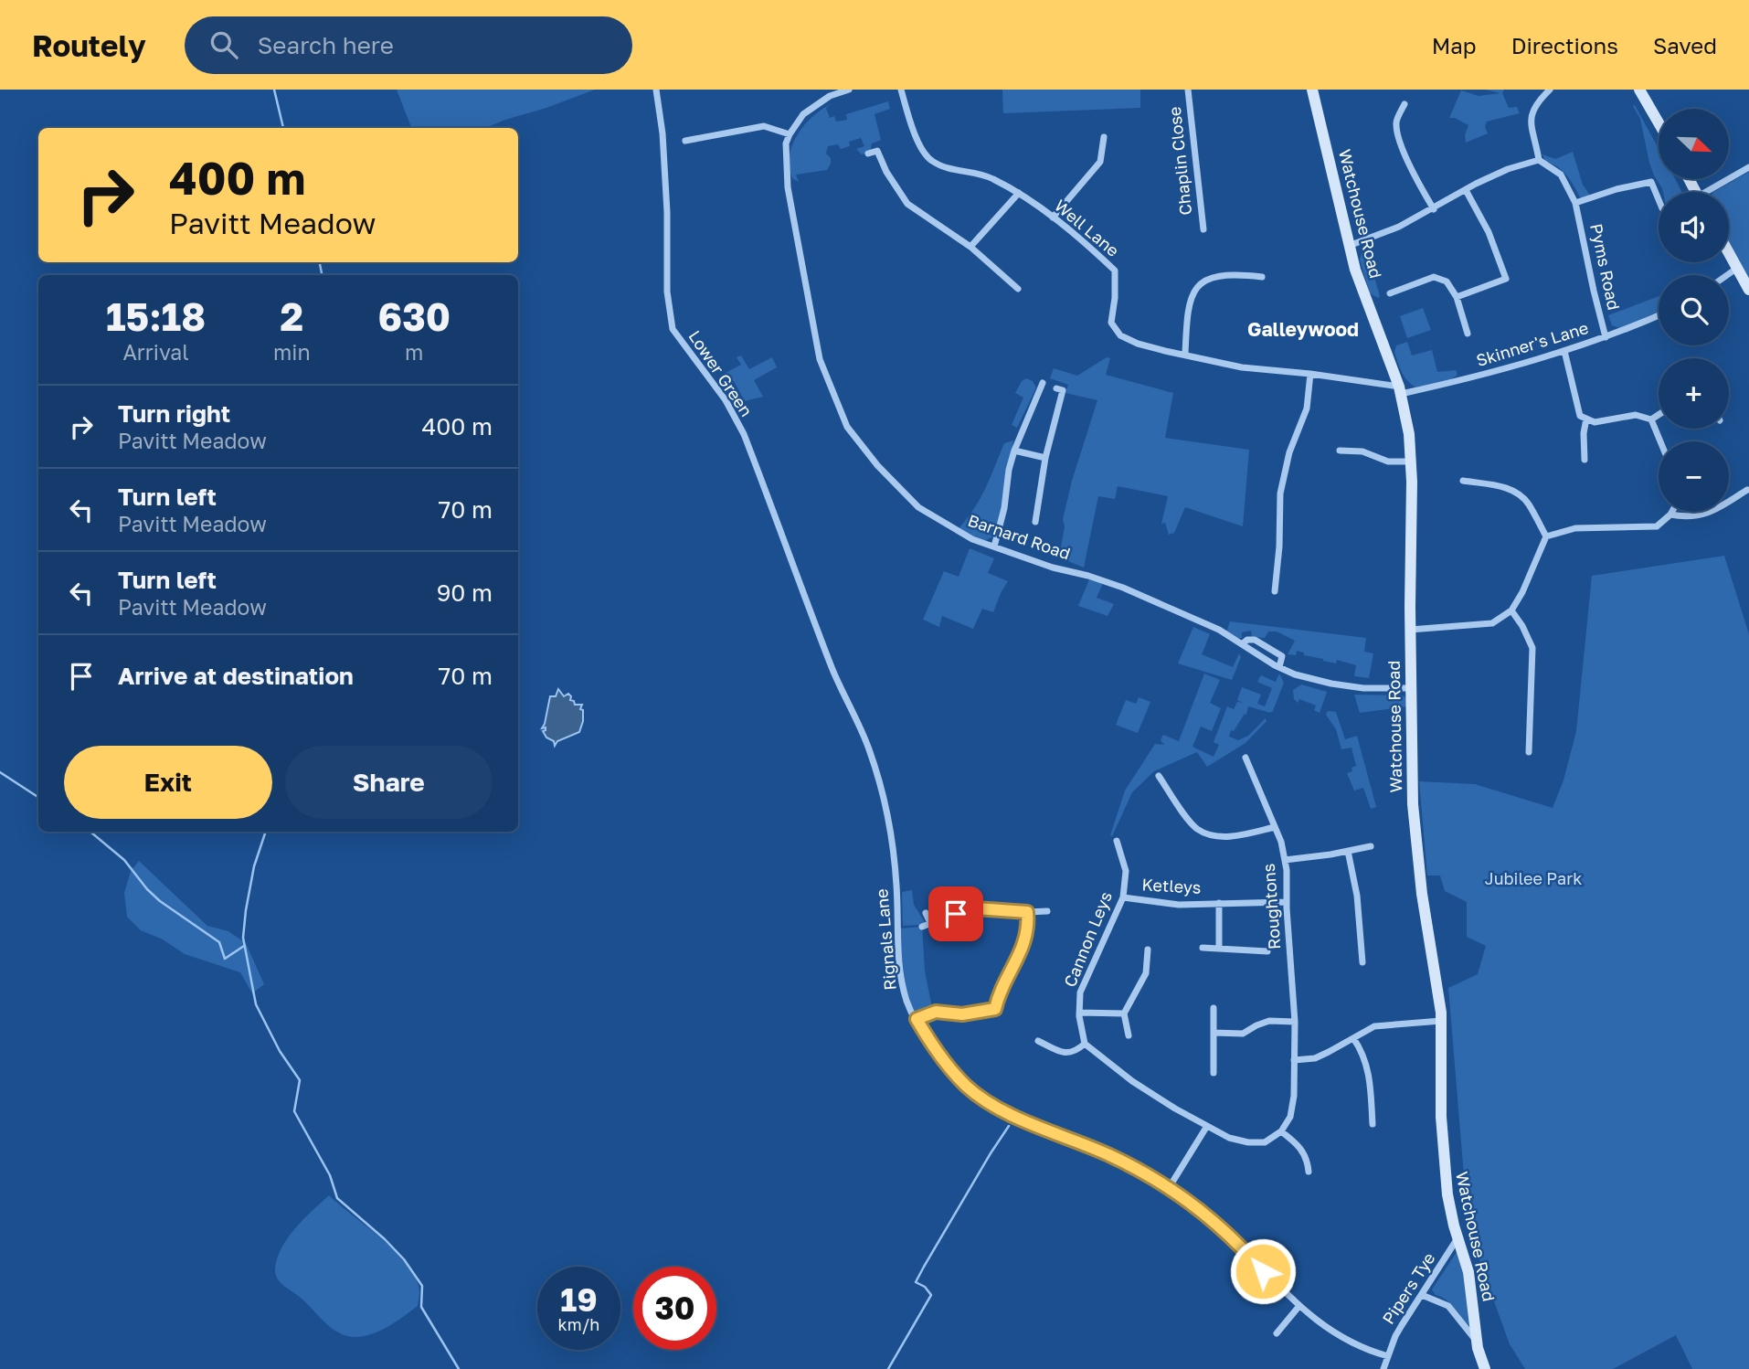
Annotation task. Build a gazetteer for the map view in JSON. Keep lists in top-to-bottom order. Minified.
{"streets":{"street":["Chaplin Close","Watchouse Road","Well Lane","Pyms Road","Skinner's Lane","Lower Green","Barnard Road","Ketleys","Roughtons","Rignals Lane","Cannon Leys","Pipers Tye"]},"crossings":[["Watchouse Road","Well Lane"],["Watchouse Road","Skinner's Lane"],["Watchouse Road","Barnard Road"],["Watchouse Road","Pipers Tye"],["Well Lane","Skinner's Lane"],["Pyms Road","Skinner's Lane"],["Lower Green","Rignals Lane"],["Ketleys","Roughtons"],["Ketleys","Cannon Leys"],["Rignals Lane","Pipers Tye"]],"districts":["Galleywood"],"parks":["Jubilee Park"],"north":"bottom right","page":{"header":"Routely","search":"Search here","nav":["Map","Directions","Saved"],"map_buttons":["+","−"],"turn":["400 m","Pavitt Meadow"],"eta":["15:18","Arrival","2","min","630","m"],"list":[{"name":"Turn right","note":"Pavitt Meadow","value":"400 m"},{"name":"Turn left","note":"Pavitt Meadow","value":"70 m"},{"name":"Turn left","note":"Pavitt Meadow","value":"90 m"},{"name":"Arrive at destination","value":"70 m"}],"buttons":["Exit","Share"],"speed":"19 km/h","limit":"30"}}
